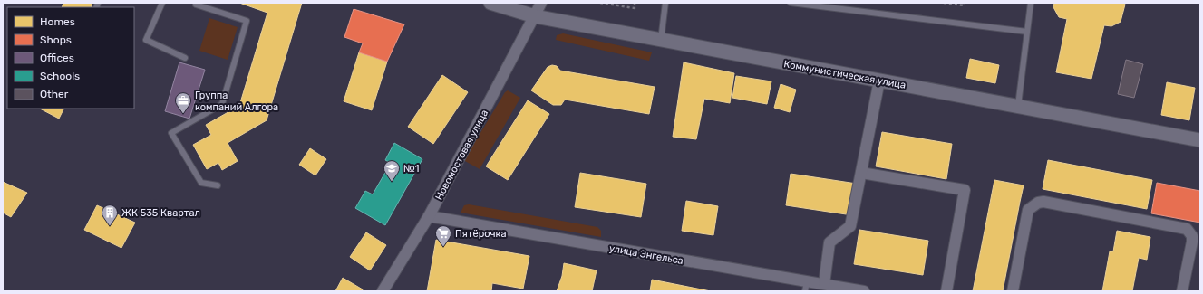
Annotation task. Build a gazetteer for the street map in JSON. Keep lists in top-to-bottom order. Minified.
{"streets":{"street":["Коммунистическая улица","Новомостовая улица","улица Энгельса"]},"crossings":[["Коммунистическая улица","Новомостовая улица"],["Новомостовая улица","улица Энгельса"]],"places":{"office":["Группа компаний Алгора"],"school or university":["№1"],"building":["ЖК 535 Квартал"],"supermarket":["Пятёрочка"]},"legend":["Homes","Shops","Offices","Schools","Other"]}
